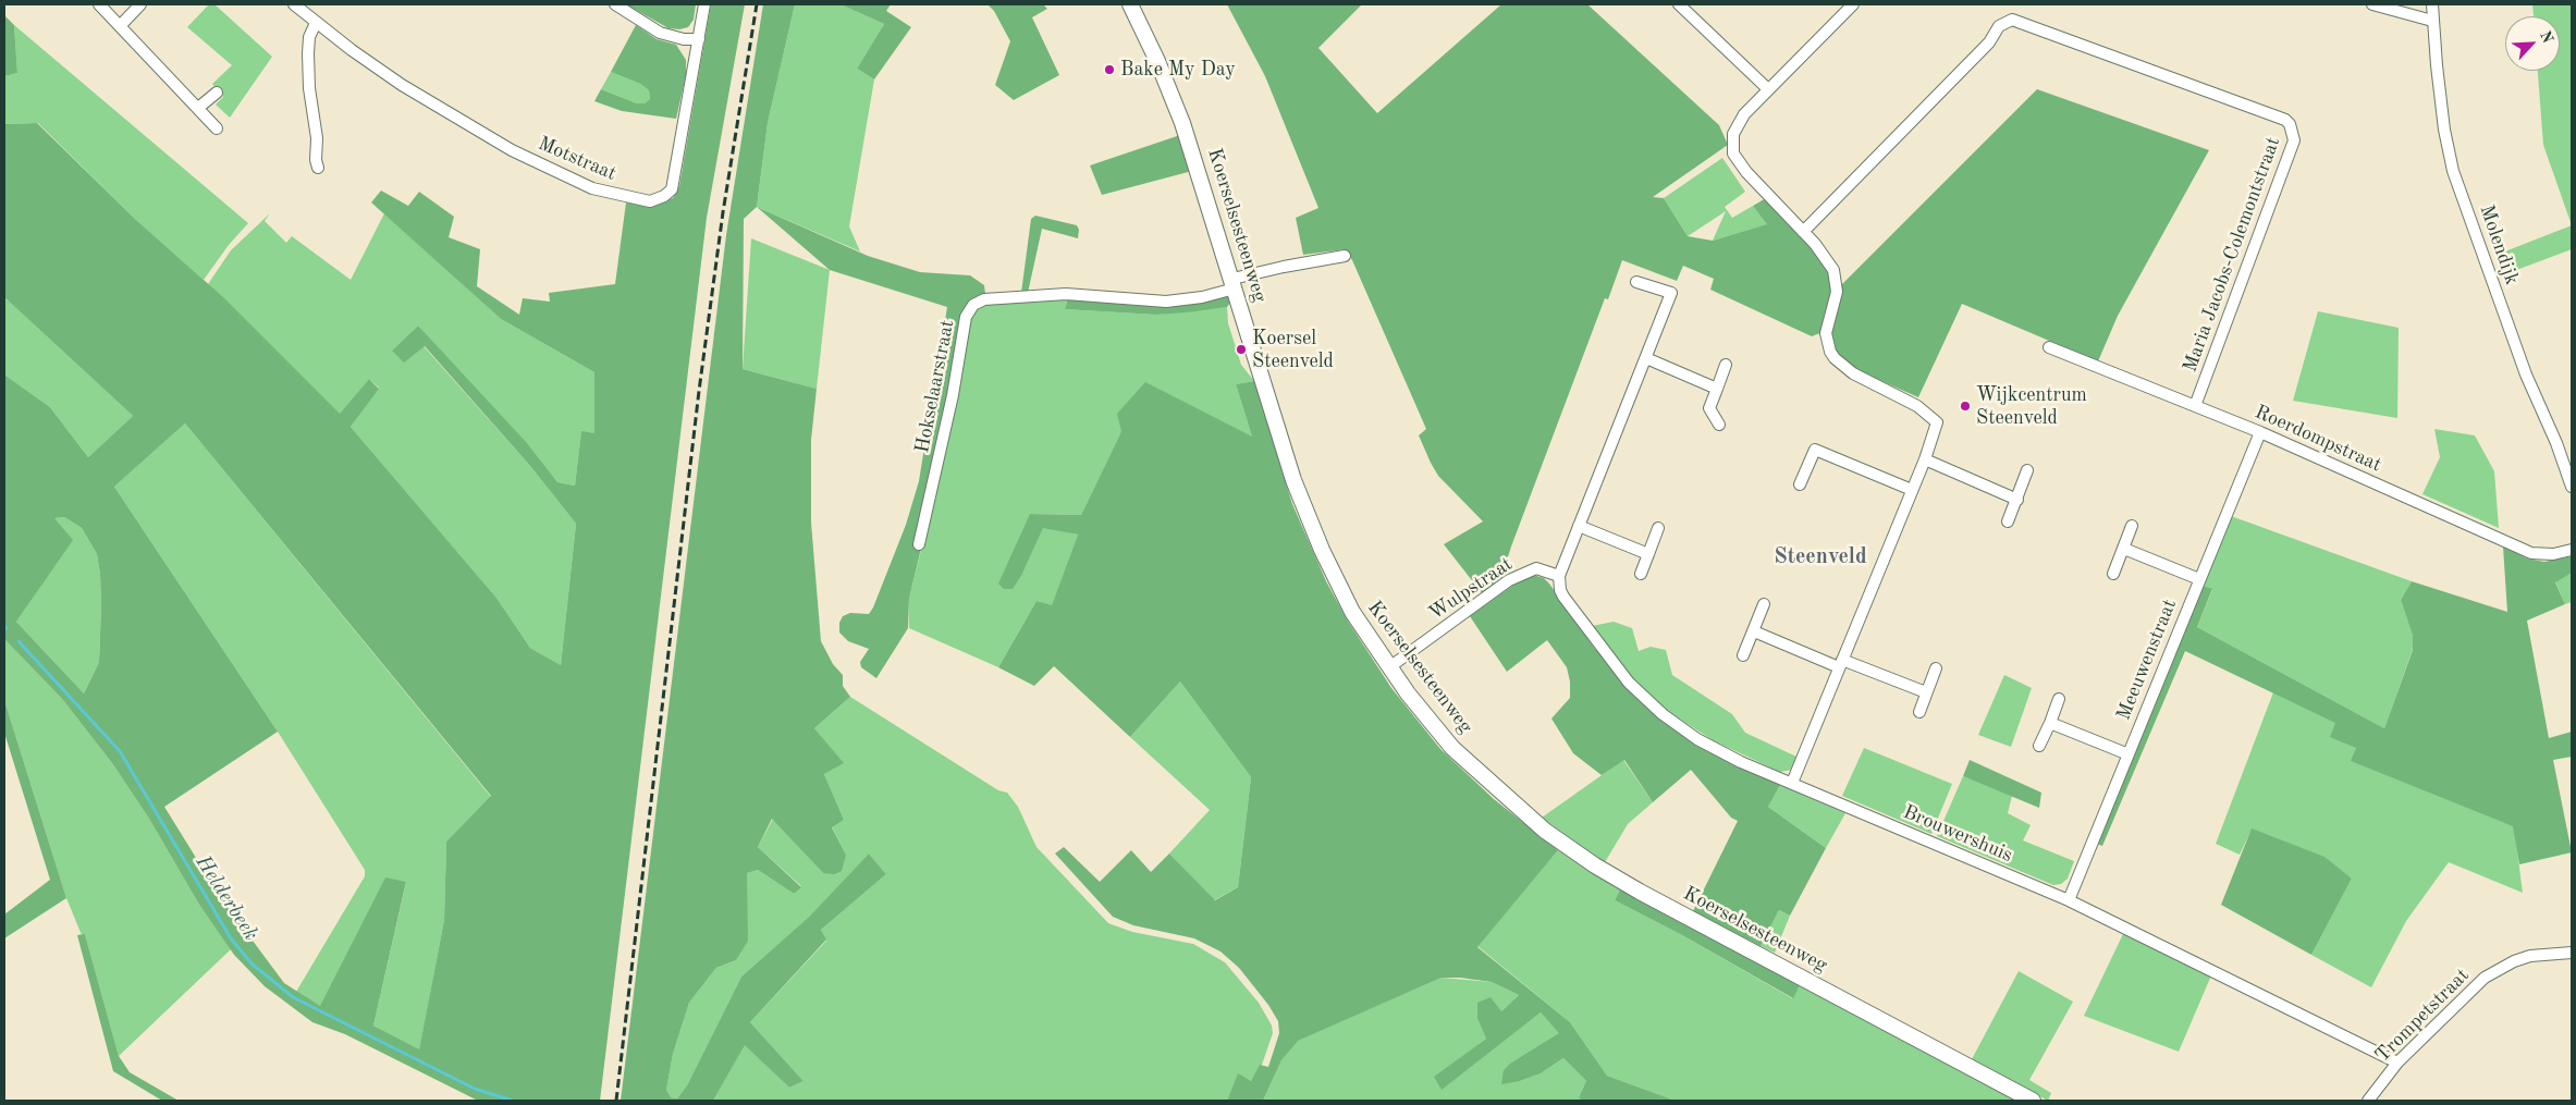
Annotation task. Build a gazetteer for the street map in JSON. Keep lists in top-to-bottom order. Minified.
{"streets":{"street":["Motstraat","Koerselsesteenweg","Molendijk","Maria Jacobs-Colemontstraat","Hokselaarstraat","Roerdompstraat","Wulpstraat","Meeuwenstraat","Brouwershuis","Trompetstraat"]},"crossings":[["Koerselsesteenweg","Hokselaarstraat"],["Koerselsesteenweg","Wulpstraat"],["Maria Jacobs-Colemontstraat","Roerdompstraat"],["Roerdompstraat","Meeuwenstraat"],["Wulpstraat","Brouwershuis"],["Meeuwenstraat","Brouwershuis"],["Brouwershuis","Trompetstraat"]],"districts":["Steenveld"],"water":["Helderbeek"],"places":["Bake My Day","Koersel Steenveld","Wijkcentrum Steenveld"],"north":"top right"}
